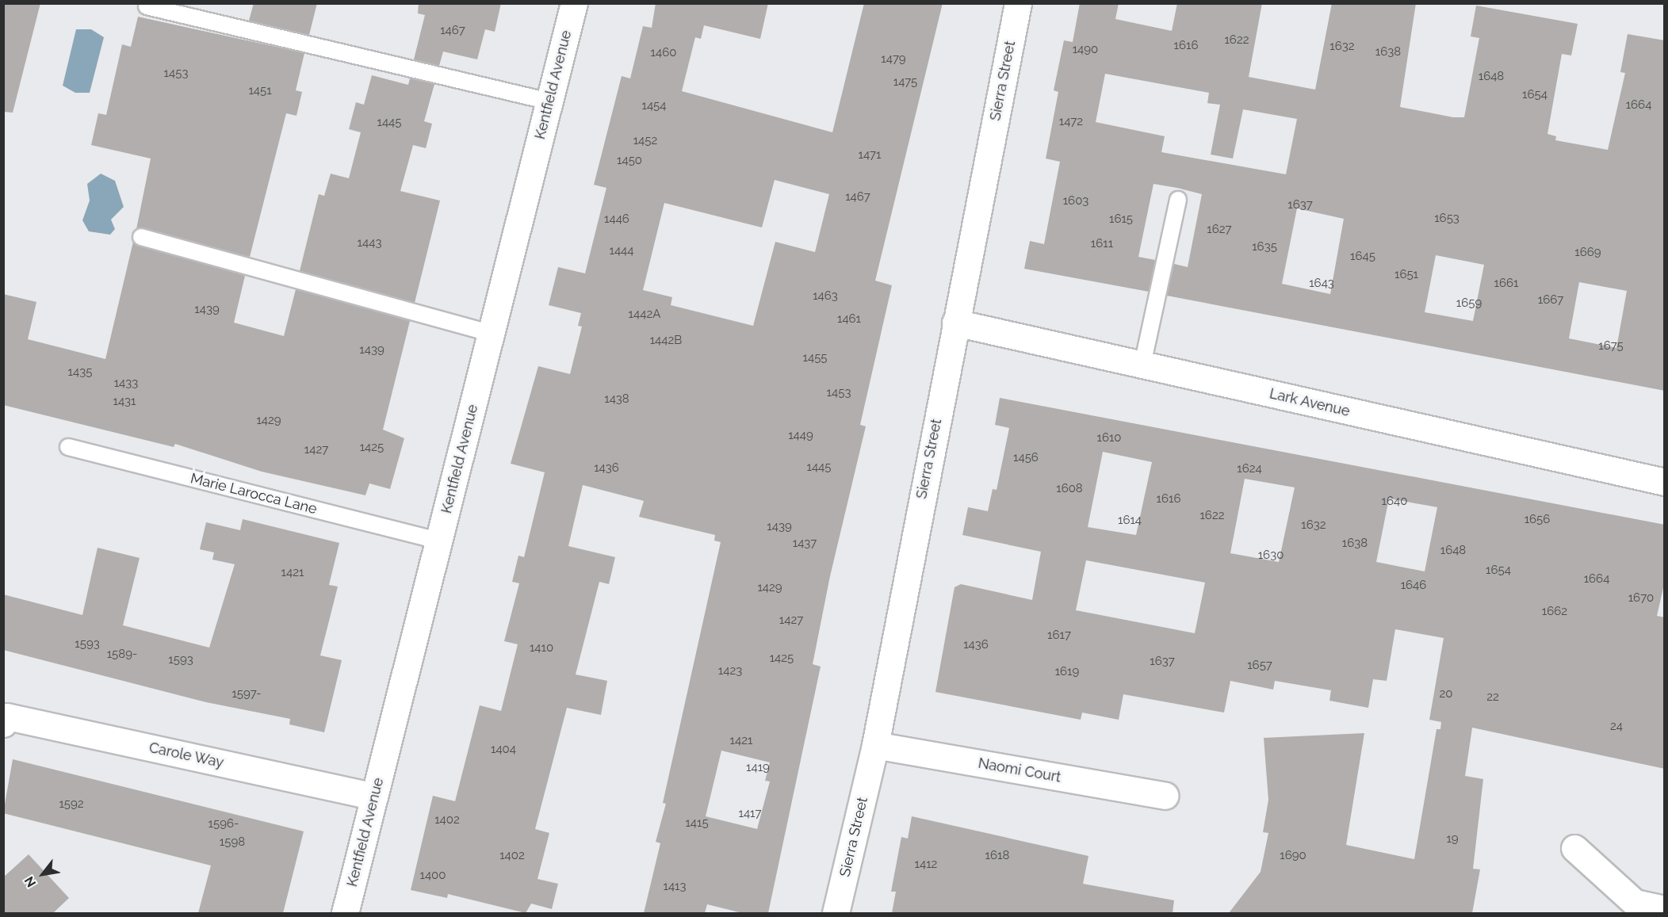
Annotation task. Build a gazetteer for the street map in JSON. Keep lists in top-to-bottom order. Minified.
{"streets":{"street":["Sierra Street","Kentfield Avenue","Lark Avenue","Carole Way","Naomi Court"],"lane":["Marie Larocca Lane"]},"crossings":[["Sierra Street","Lark Avenue"],["Sierra Street","Naomi Court"],["Kentfield Avenue","Marie Larocca Lane"],["Kentfield Avenue","Carole Way"]],"house_numbers":["1467","1622","1616","1632","1490","1638","1460","1479","1453","1648","1475","1451","1654","1664","1454","1472","1445","1452","1471","1450","1467","1603","1637","1653","1446","1615","1627","1443","1611","1635","1444","1669","1645","1651","1643","1661","1463","1667","1659","1439","1442A","1461","1442B","1675","1439","1455","1435","1433","1453","1438","1431","1429","1449","1610","1425","1427","1456","1445","1436","1624","1608","1616","1640","1622","1656","1614","1632","1439","1437","1638","1648","1630","1654","1421","1664","1646","1429","1670","1662","1427","1617","1593","1436","1410","1589-","1425","1593","1637","1657","1423","1619","1597-","20","22","24","1421","1404","1419","1592","1417","1402","1415","1596-","19","1598","1402","1618","1690","1412","1400","1413"],"north":"bottom left"}
